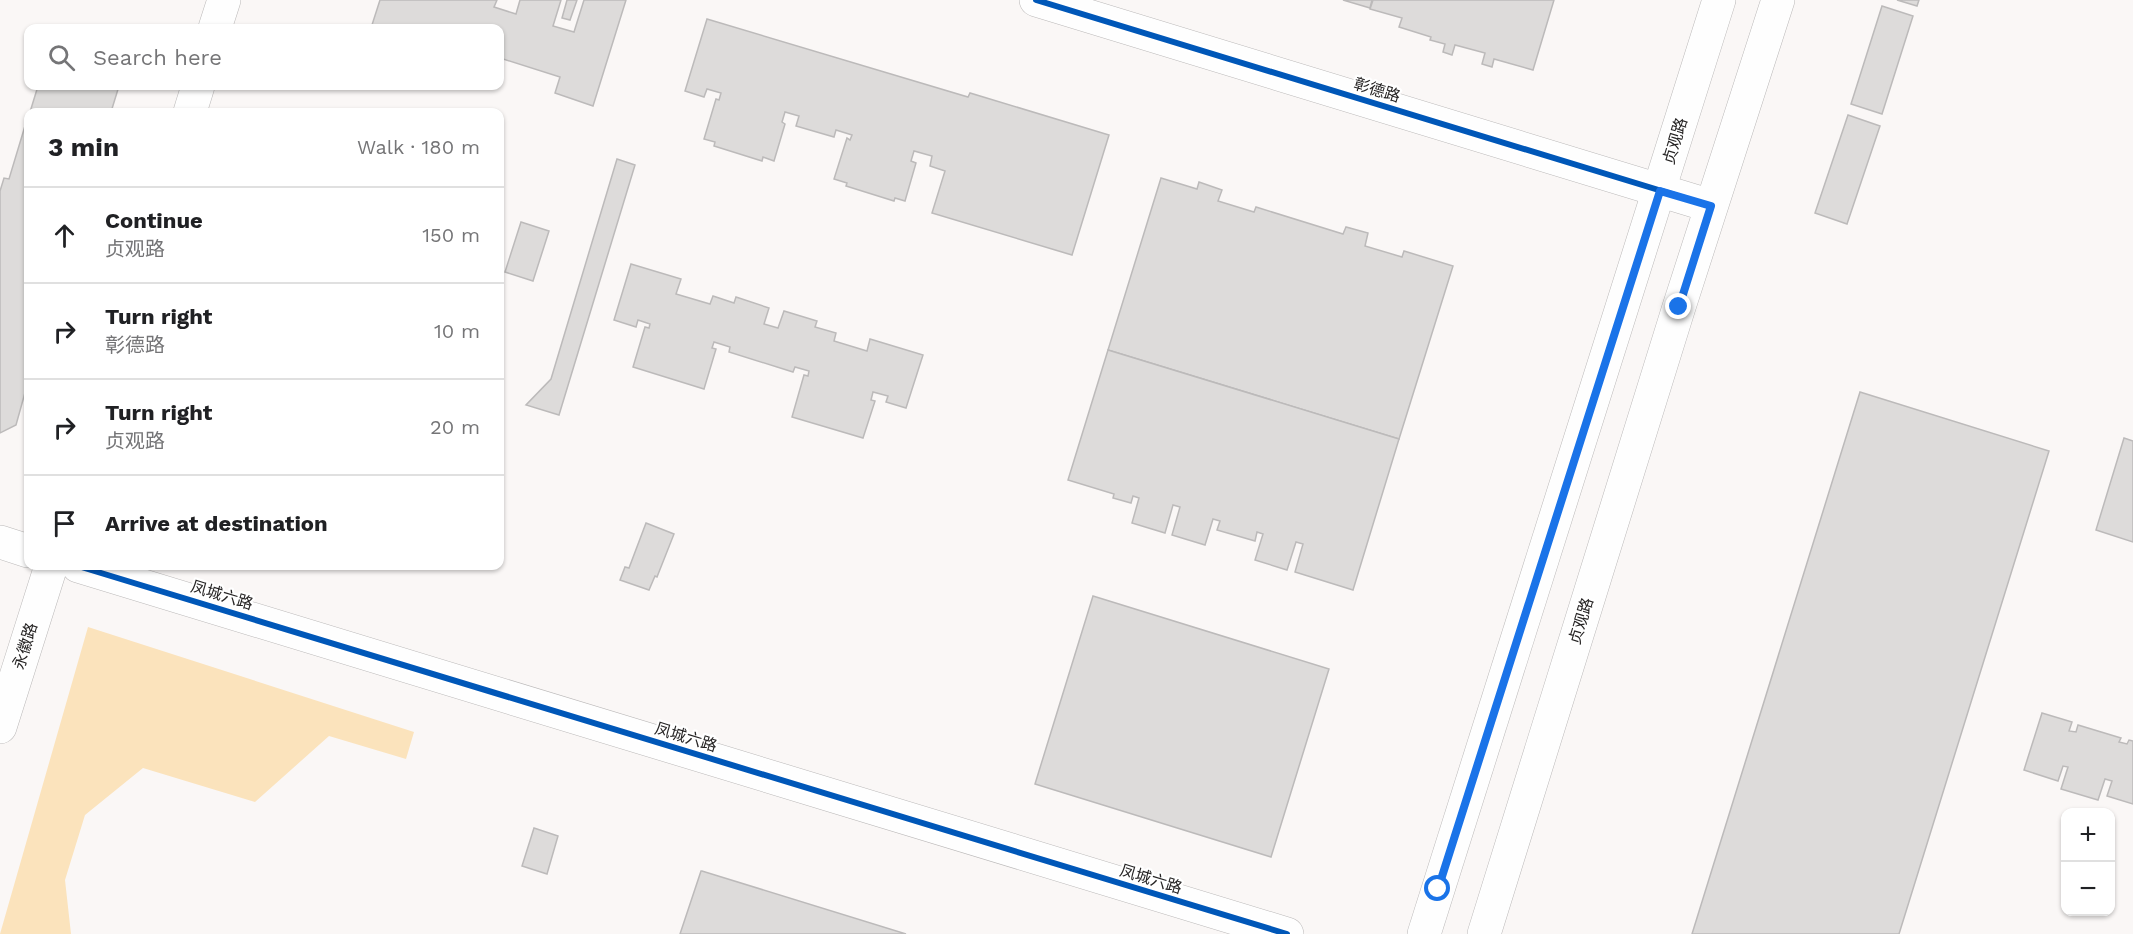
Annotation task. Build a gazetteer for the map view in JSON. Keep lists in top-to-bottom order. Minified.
{"streets":{"street":["彰德路","贞观路","凤城六路","永徽路"]},"crossings":[["彰德路","贞观路"]],"page":{"search":"Search here","heading":["3 min","Walk · 180 m"],"list":[["Continue","贞观路","150 m"],["Turn right","彰德路","10 m"],["Turn right","贞观路","20 m"],"Arrive at destination"],"map_buttons":["+","−"]}}
